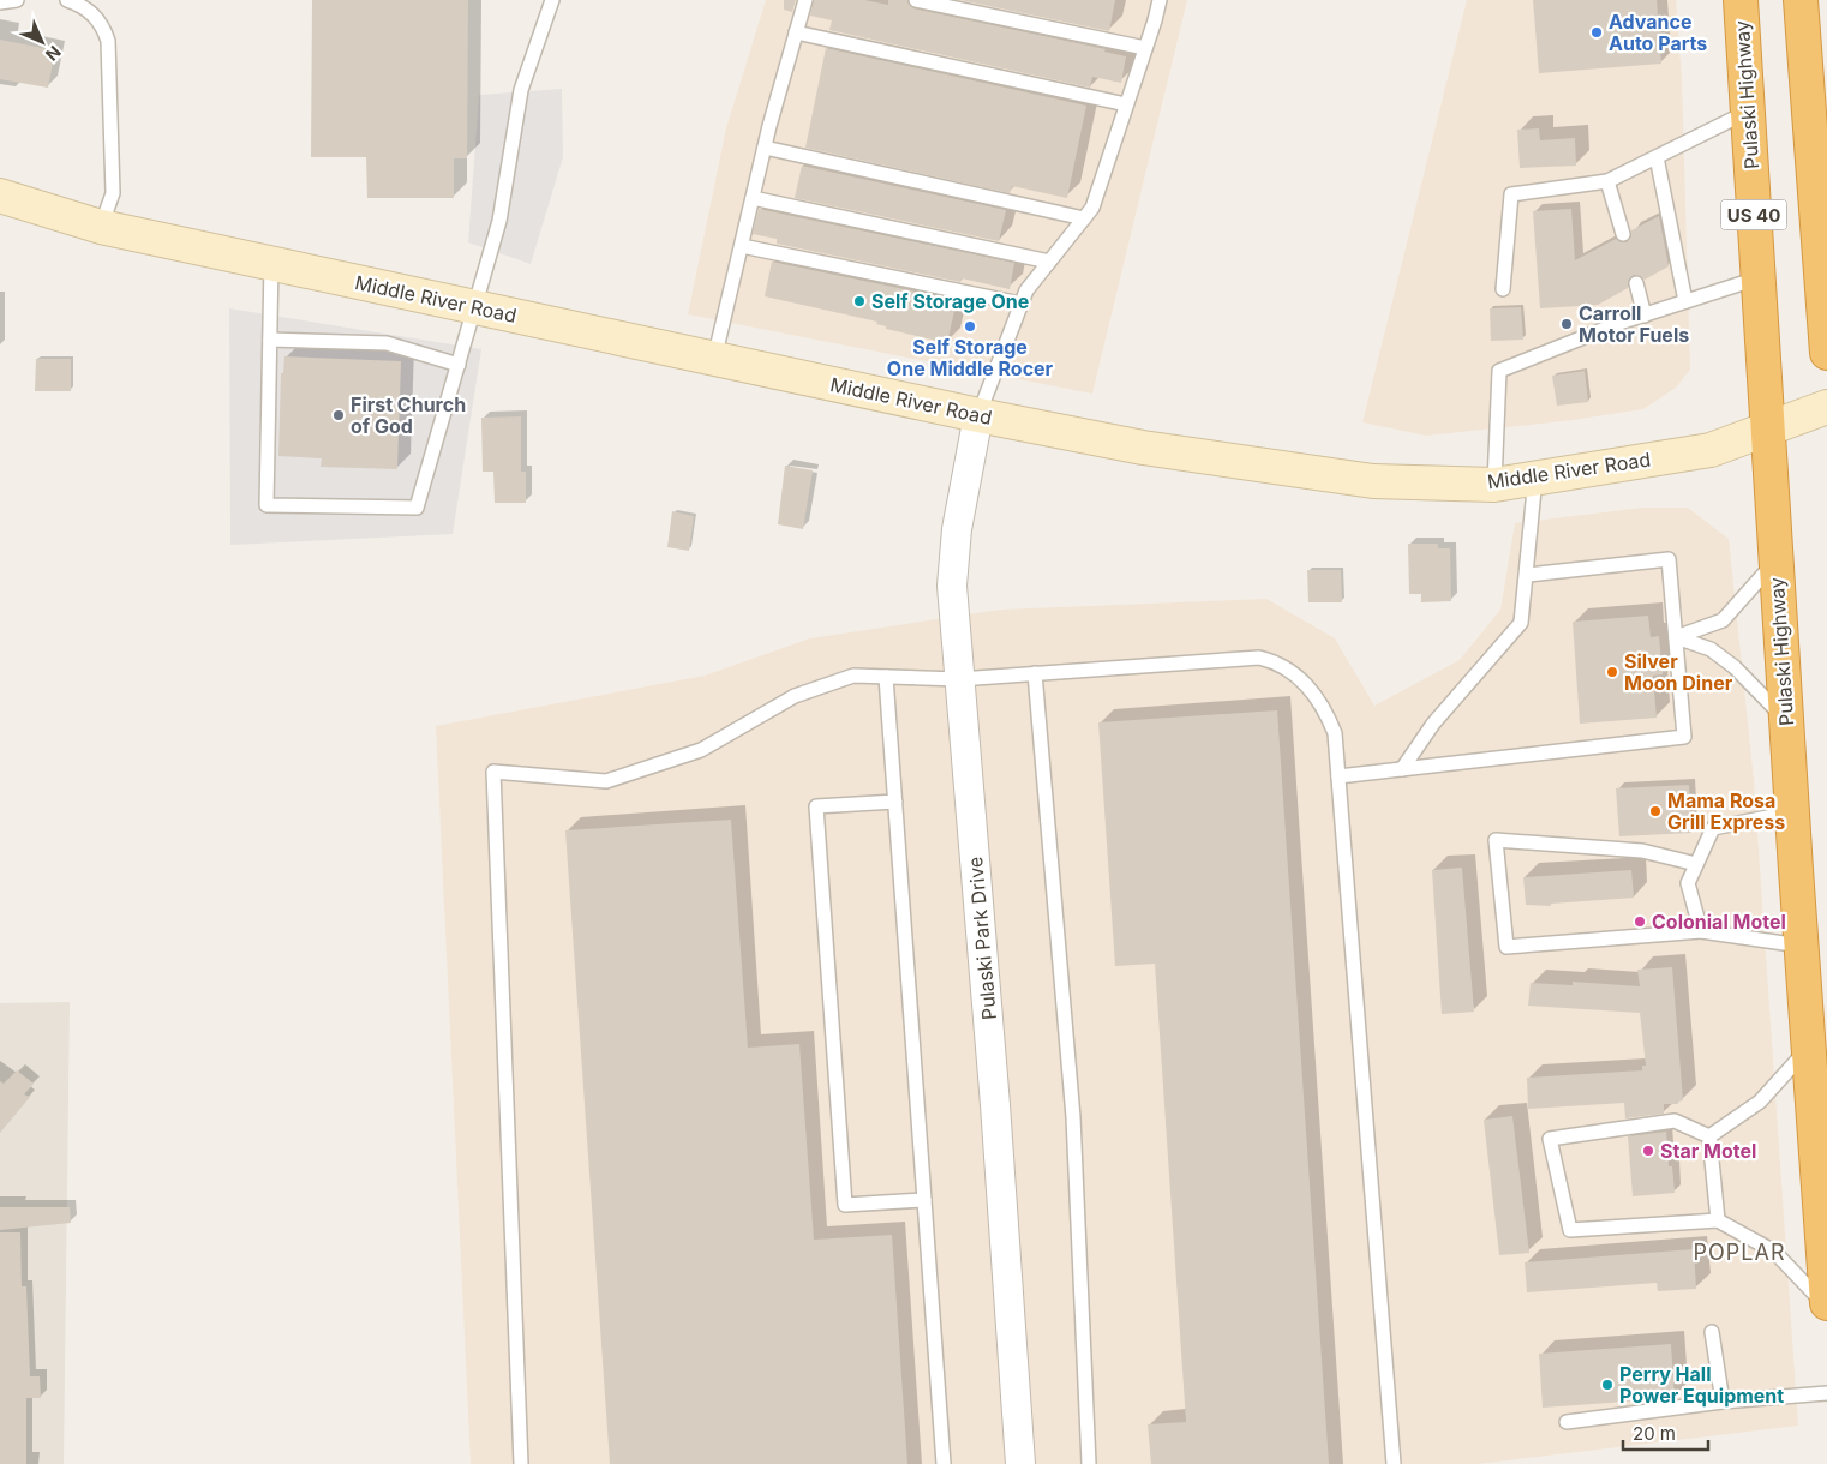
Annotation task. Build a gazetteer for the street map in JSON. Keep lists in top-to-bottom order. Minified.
{"streets":{"highway":["Pulaski Highway","US 40"],"street":["Middle River Road","Pulaski Park Drive"]},"crossings":[["Pulaski Highway","Middle River Road"],["Middle River Road","Pulaski Park Drive"]],"districts":["POPLAR"],"places":["Advance Auto Parts","Self Storage One","Carroll Motor Fuels","Self Storage One Middle Rocer","First Church of God","Silver Moon Diner","Mama Rosa Grill Express","Colonial Motel","Star Motel","Perry Hall Power Equipment"],"scale_bar":"20 m","north":"bottom right"}
